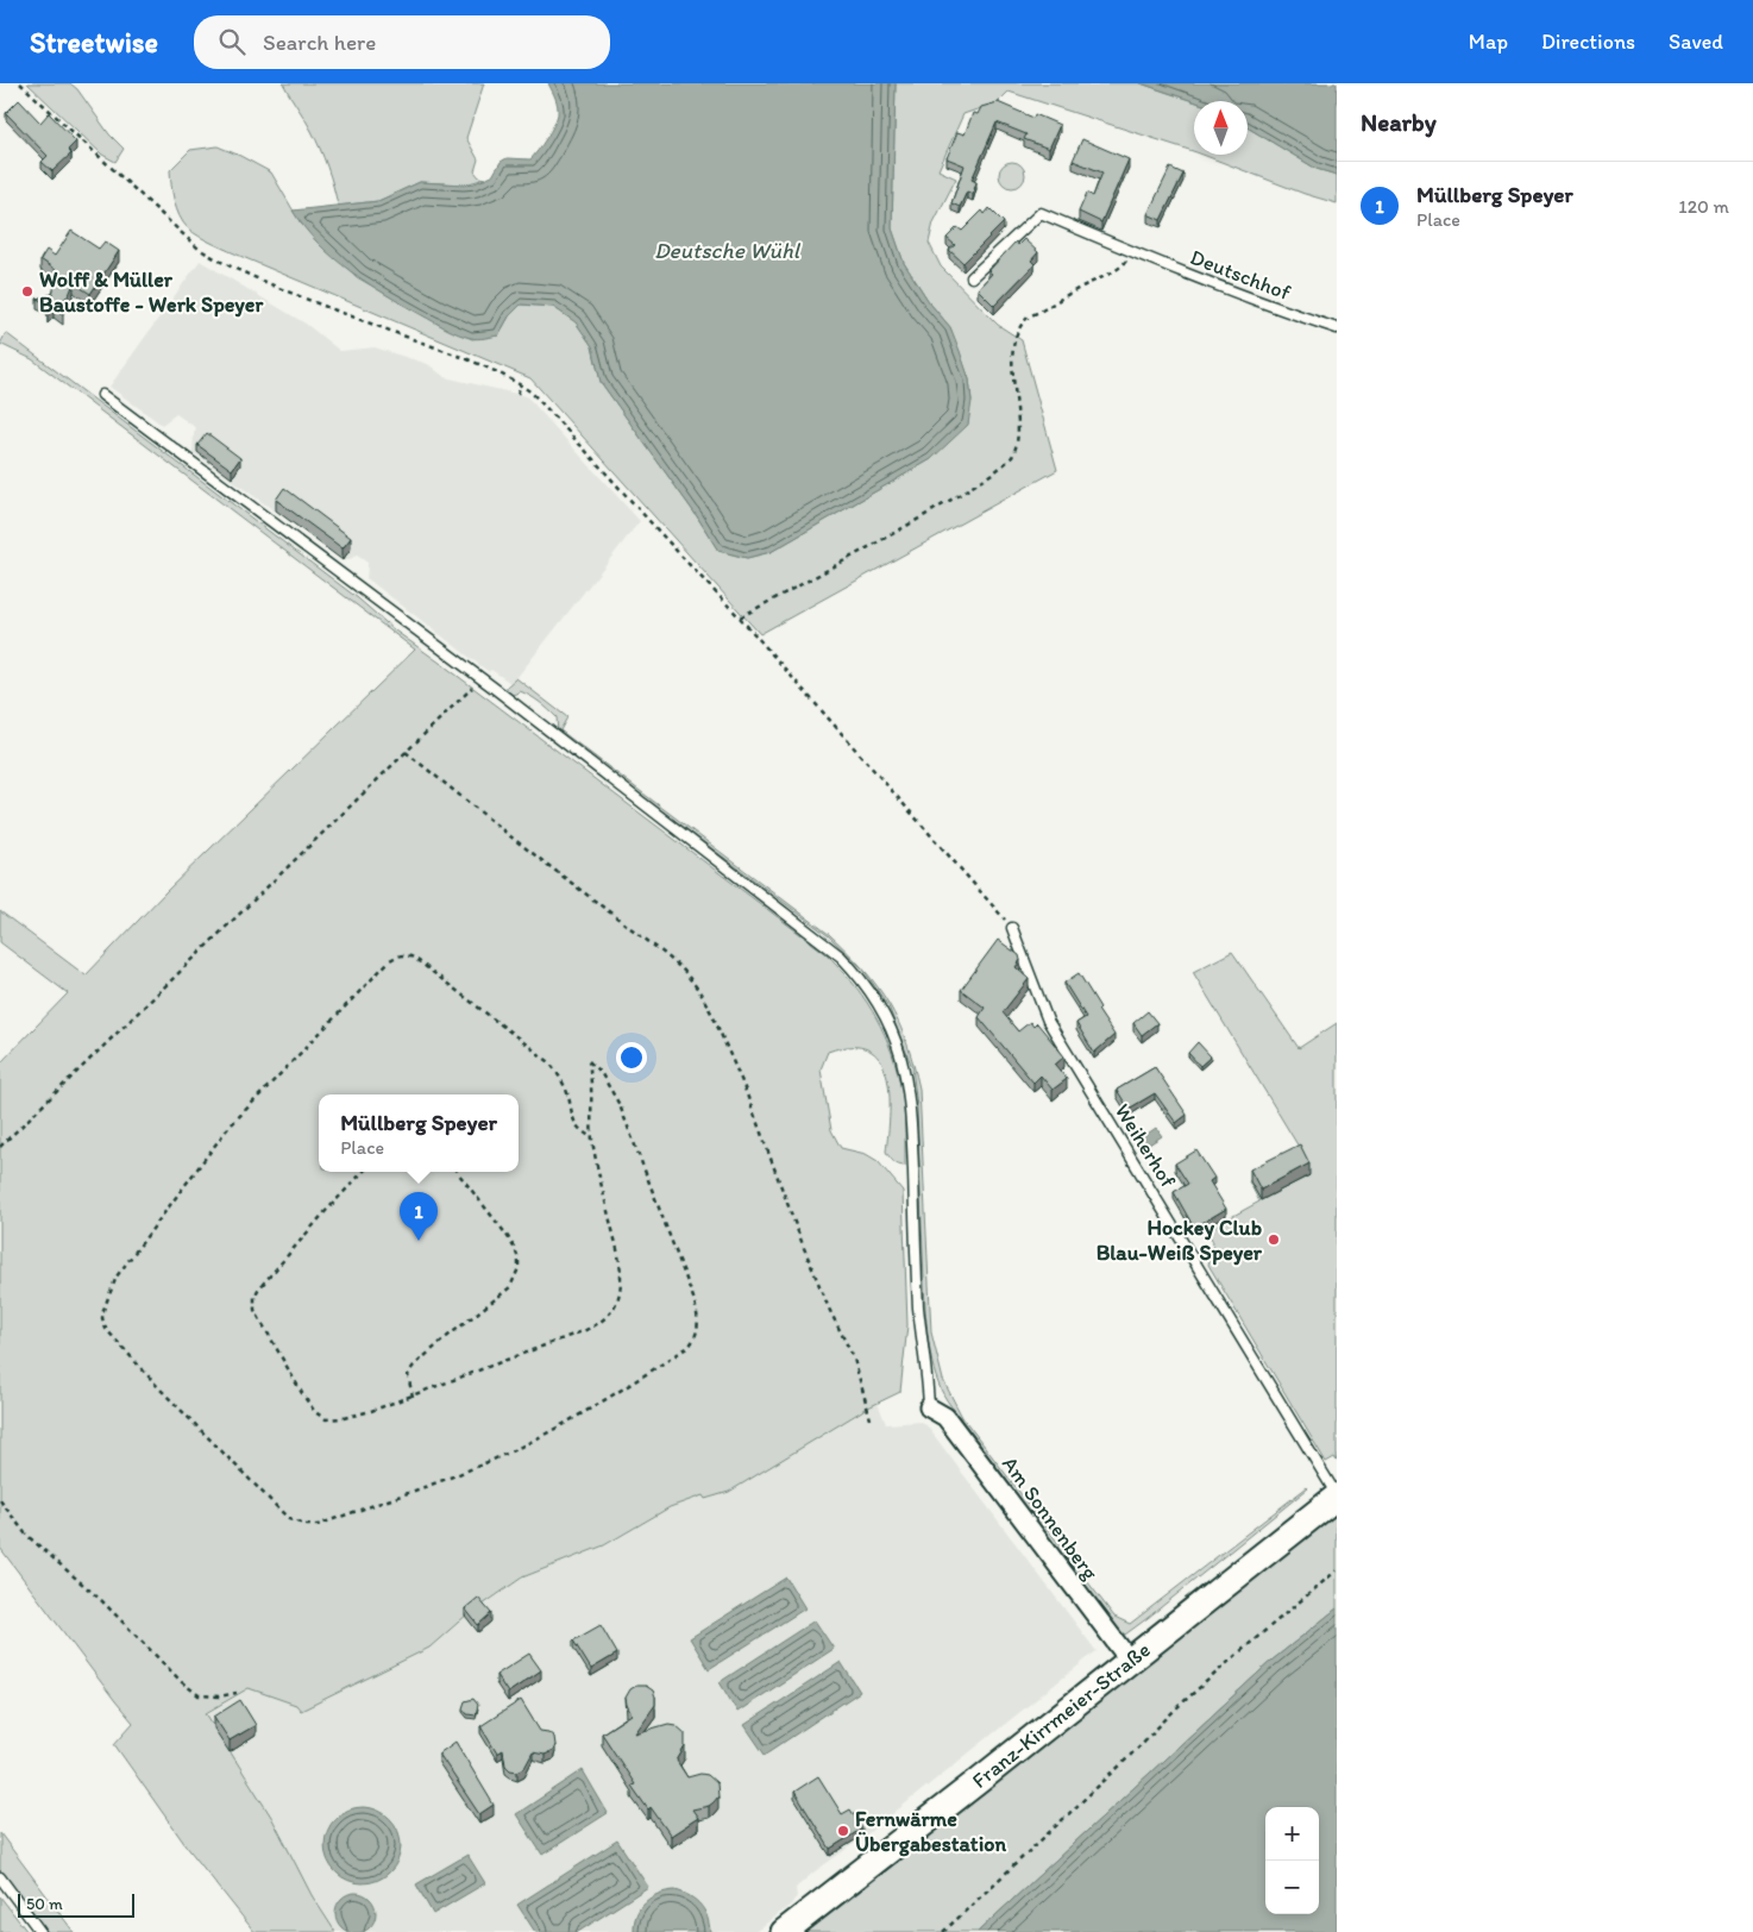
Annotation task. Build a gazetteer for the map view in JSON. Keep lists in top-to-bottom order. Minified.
{"streets":{"street":["Am Sonnenberg","Franz-Kirrmeier-Straße"],"lane":["Deutschhof","Weiherhof"]},"crossings":[["Weiherhof","Franz-Kirrmeier-Straße"],["Am Sonnenberg","Franz-Kirrmeier-Straße"]],"water":["Deutsche Wühl"],"places":["Wolff & Müller Baustoffe - Werk Speyer","Hockey Club Blau-Weiß Speyer","Fernwärme Übergabestation"],"scale_bar":"50 m","north":"top","page":{"header":"Streetwise","search":"Search here","nav":["Map","Directions","Saved"],"heading":"Nearby","list":[{"mark":"1","name":"Müllberg Speyer","note":"Place","value":"120 m"}],"popup":["Müllberg Speyer","Place"],"pins":"1","map_buttons":["+","−"],"scale":"50 m"}}
